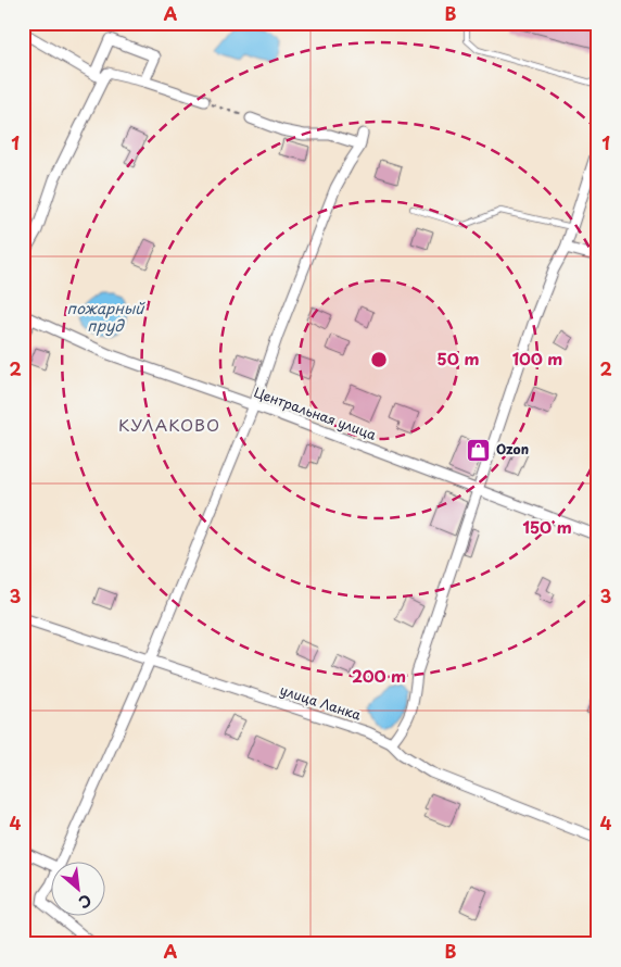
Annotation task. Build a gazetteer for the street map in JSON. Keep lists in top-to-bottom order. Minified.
{"streets":{"street":["Центральная улица","улица Ланка"]},"districts":["КУЛАКОВО"],"water":["пожарный пруд"],"places":{"shop":["Ozon"]},"north":"bottom right","grid":{"columns":["A","B"],"rows":["1","2","3","4"]},"rings":["50 m","100 m","150 m","200 m"]}
